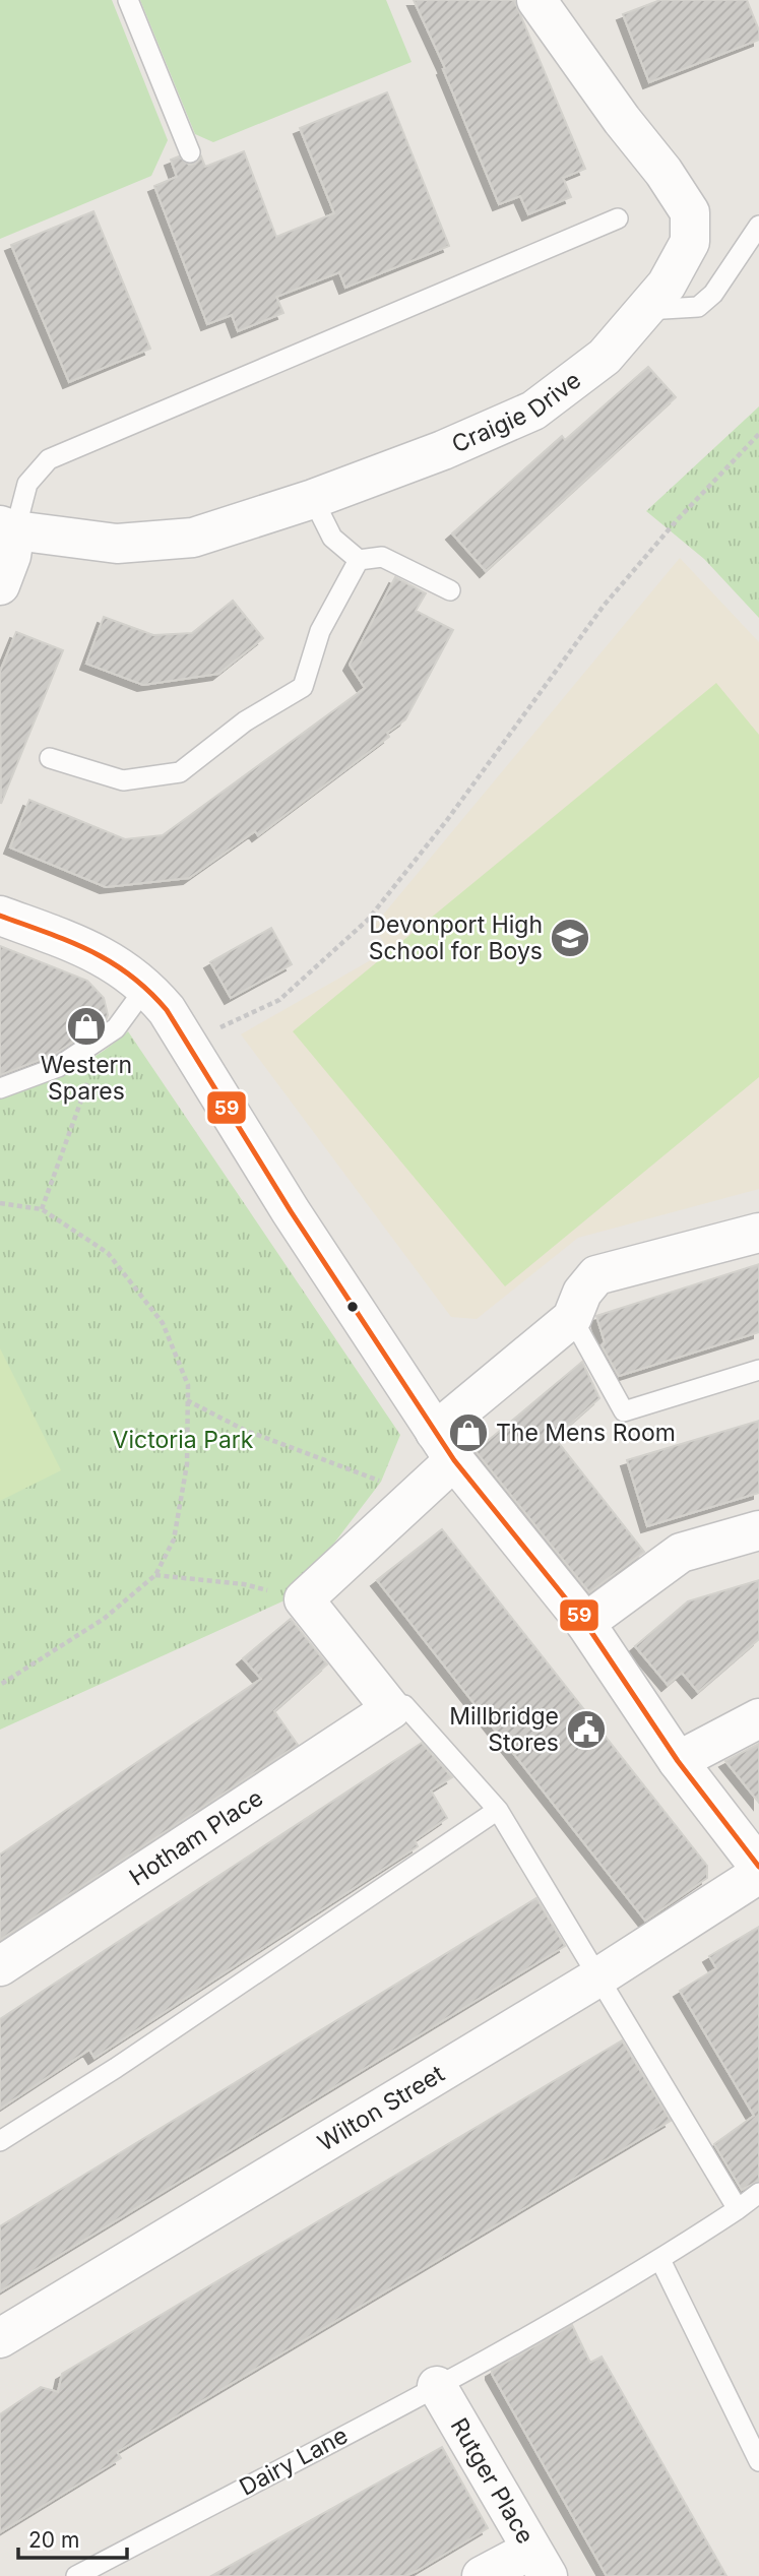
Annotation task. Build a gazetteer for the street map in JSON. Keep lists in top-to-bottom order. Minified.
{"streets":{"street":["Craigie Drive","Hotham Place","Wilton Street","Rutger Place"],"lane":["Dairy Lane"]},"crossings":[["Dairy Lane","Rutger Place"]],"parks":["Victoria Park"],"places":{"school or university":["Devonport High School for Boys"],"shop":["Western Spares","The Mens Room"],"public building":["Millbridge Stores"]},"lines":["transit line 59"],"scale_bar":"20 m"}
